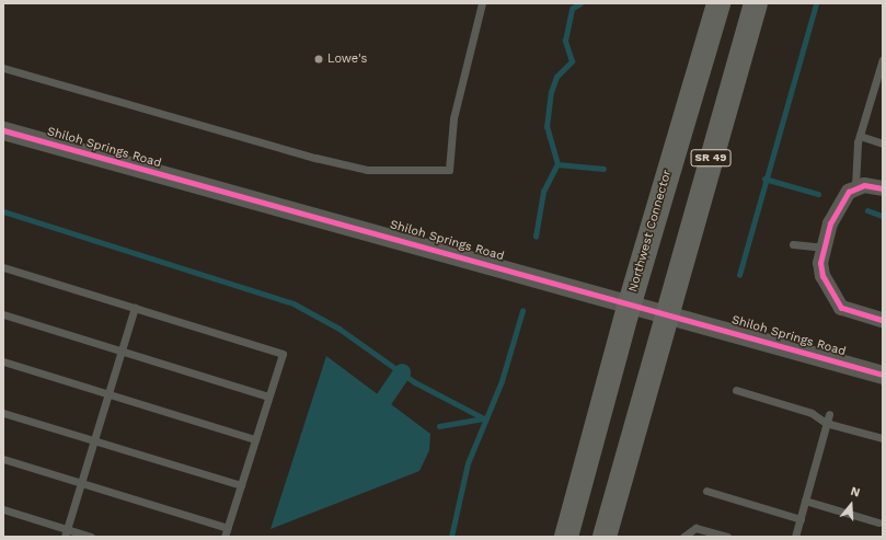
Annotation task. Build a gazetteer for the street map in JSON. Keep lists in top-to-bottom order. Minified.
{"streets":{"highway":["SR 49","Northwest Connector"],"street":["Shiloh Springs Road"]},"crossings":[["Shiloh Springs Road","SR 49"],["Shiloh Springs Road","Northwest Connector"]],"places":["Lowe's"],"north":"top"}
